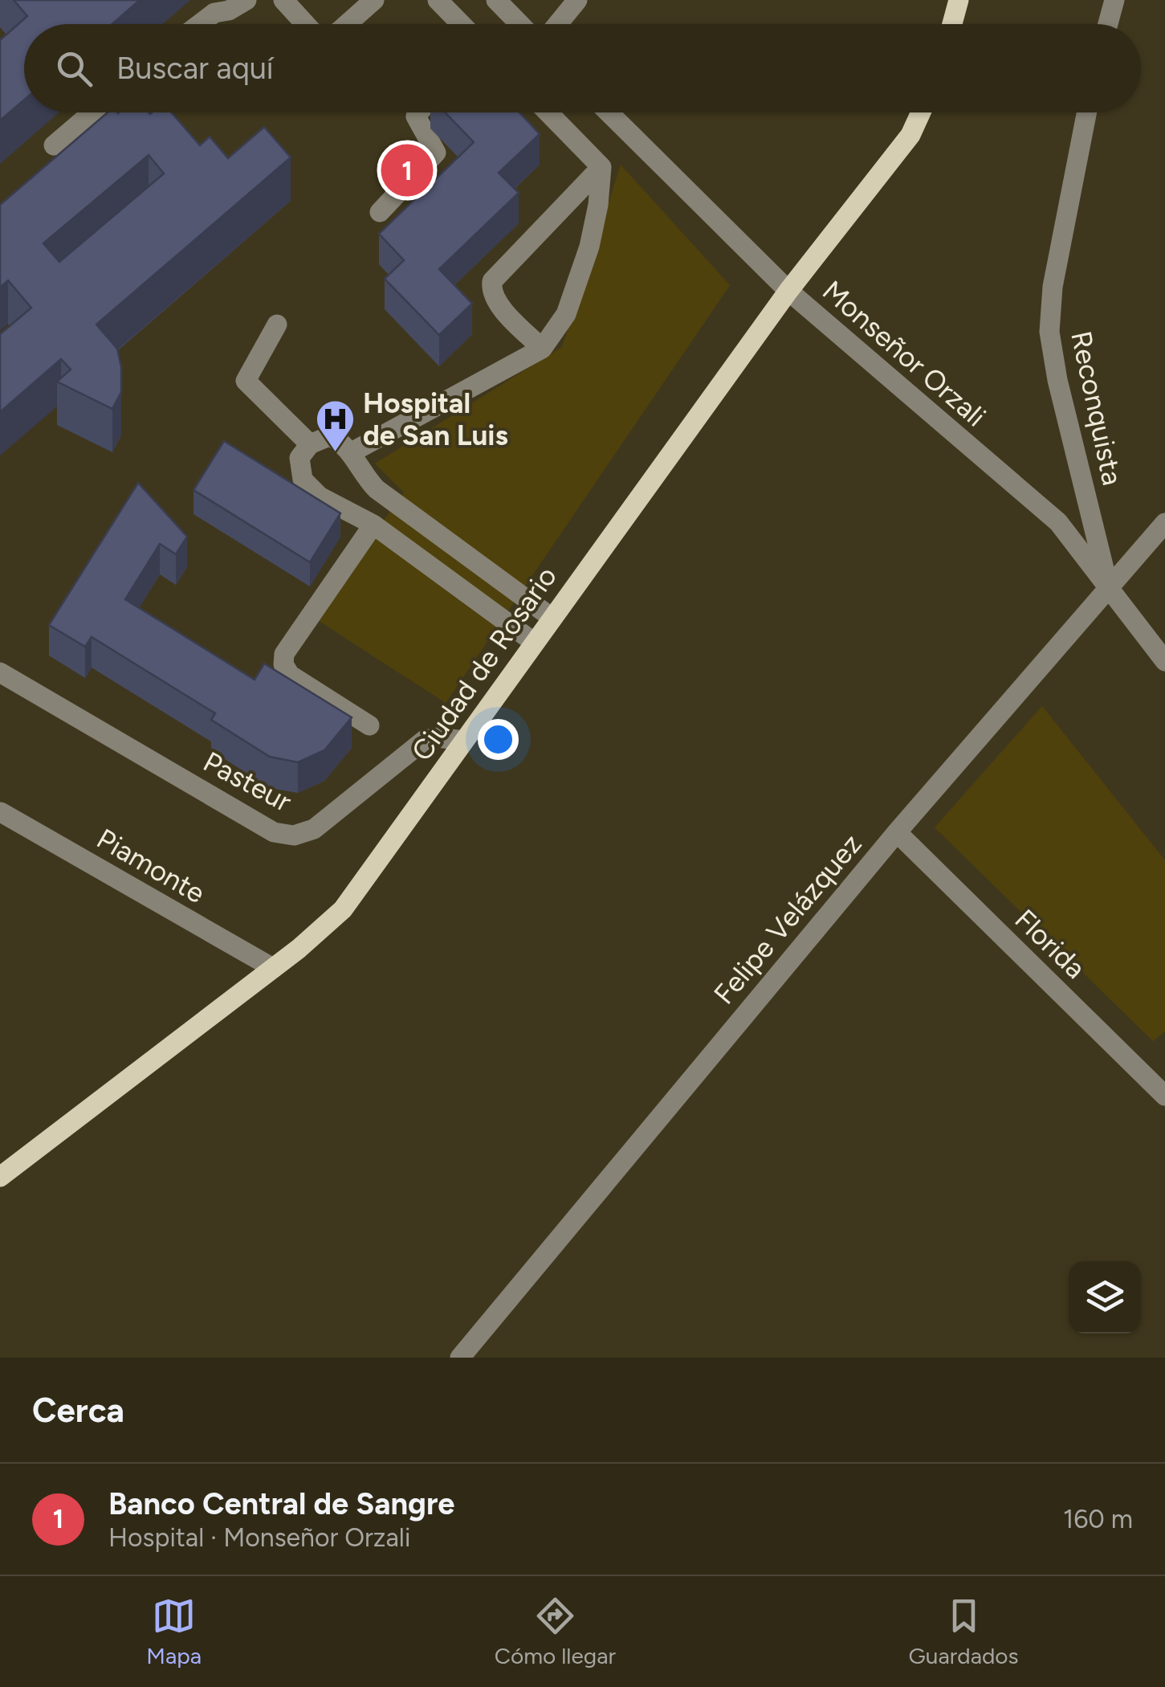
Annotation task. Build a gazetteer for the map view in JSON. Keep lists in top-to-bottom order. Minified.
{"streets":{"main road":["Ciudad de Rosario"],"street":["Monseñor Orzali","Reconquista","Pasteur","Piamonte","Felipe Velázquez","Florida"]},"crossings":[["Monseñor Orzali","Reconquista"],["Monseñor Orzali","Ciudad de Rosario"],["Monseñor Orzali","Felipe Velázquez"],["Reconquista","Felipe Velázquez"],["Ciudad de Rosario","Pasteur"],["Ciudad de Rosario","Piamonte"],["Felipe Velázquez","Florida"]],"places":{"hospital":["Hospital de San Luis"]},"page":{"search":"Buscar aquí","pins":"1","heading":"Cerca","list":[{"mark":"1","name":"Banco Central de Sangre","note":"Hospital · Monseñor Orzali","value":"160 m"}],"nav":["Mapa","Cómo llegar","Guardados"]}}
